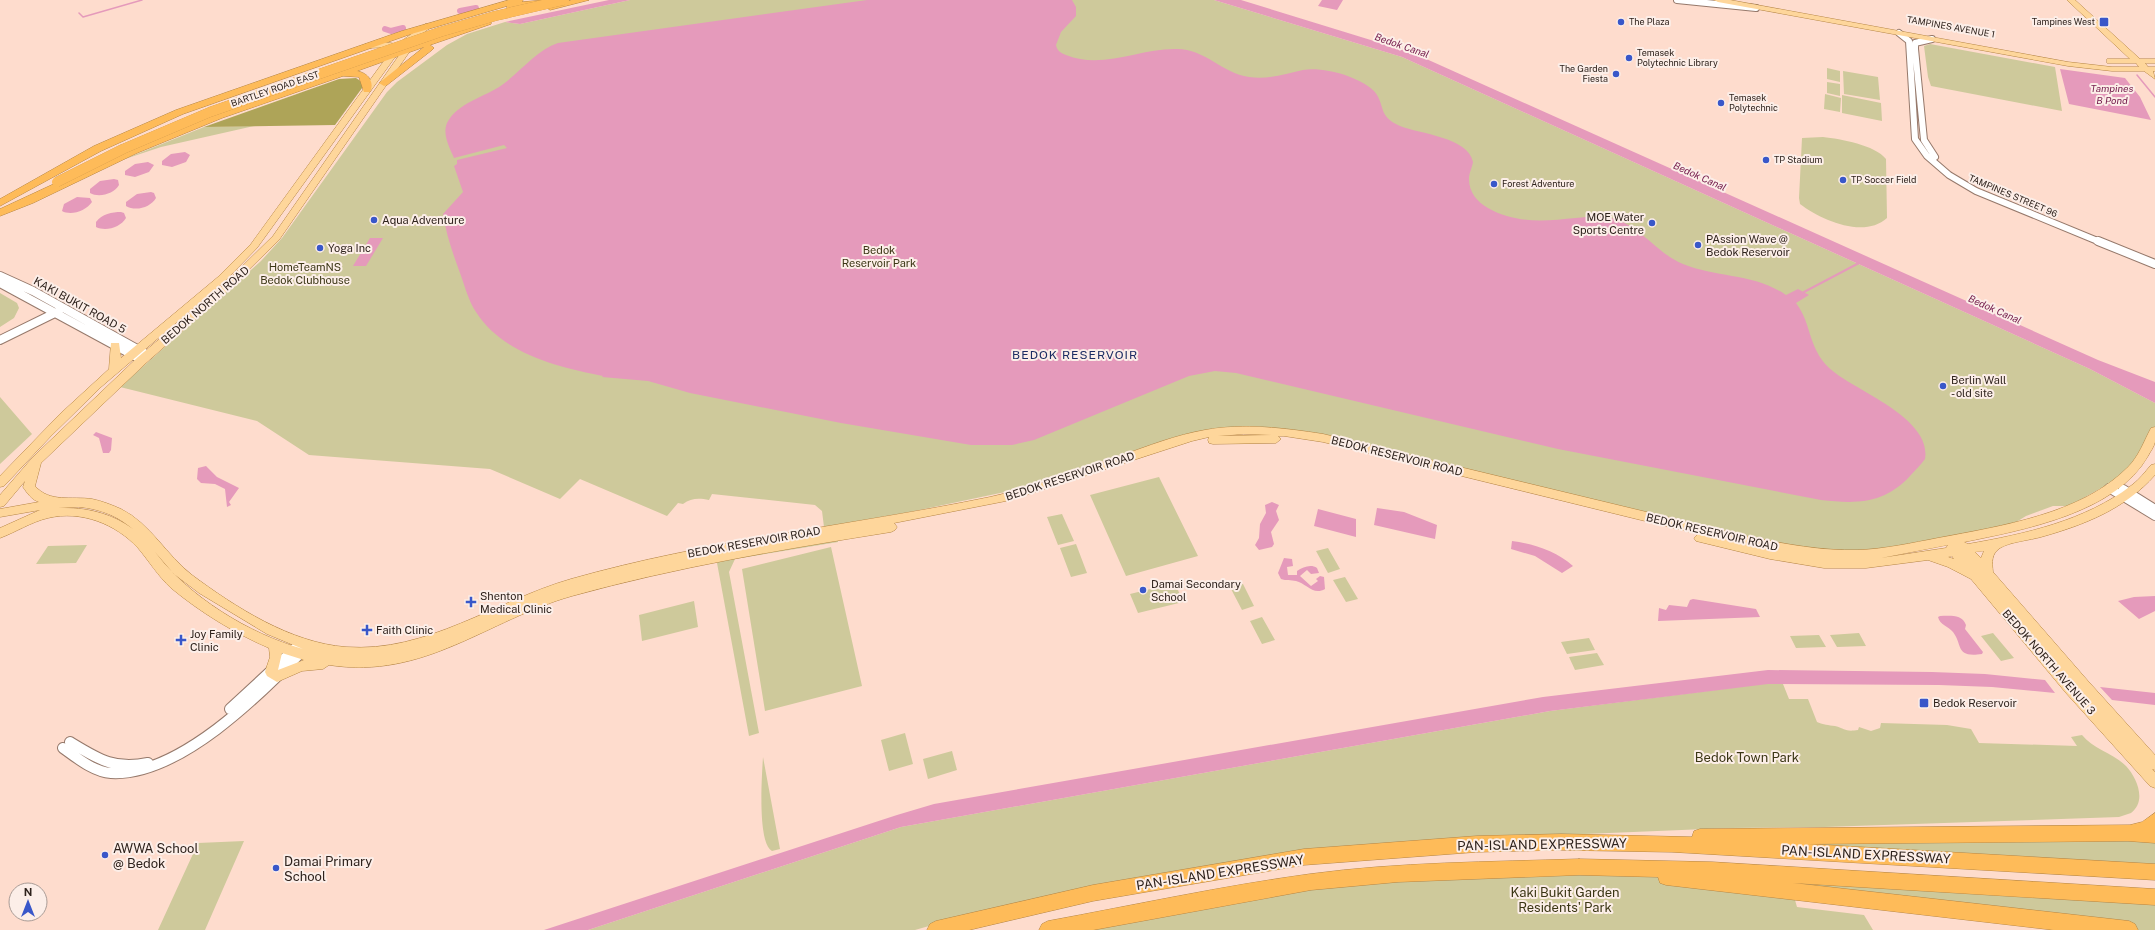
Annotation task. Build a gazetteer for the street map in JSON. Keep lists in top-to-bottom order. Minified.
{"streets":{"highway":["BARTLEY ROAD EAST","PAN-ISLAND EXPRESSWAY"],"main road":["TAMPINES AVENUE 1","BEDOK NORTH ROAD","BEDOK RESERVOIR ROAD","BEDOK NORTH AVENUE 3"],"street":["TAMPINES STREET 96","KAKI BUKIT ROAD 5"]},"crossings":[["TAMPINES AVENUE 1","TAMPINES STREET 96"],["KAKI BUKIT ROAD 5","BEDOK NORTH ROAD"],["BEDOK RESERVOIR ROAD","BEDOK NORTH AVENUE 3"]],"districts":["BEDOK RESERVOIR"],"water":["Bedok Canal","Tampines B Pond"],"parks":["Bedok Reservoir Park","HomeTeamNS Bedok Clubhouse","Bedok Town Park","Kaki Bukit Garden Residents' Park"],"places":{"other":["The Plaza","Temasek Polytechnic Library","The Garden Fiesta","Temasek Polytechnic","TP Stadium","TP Soccer Field","Forest Adventure","Aqua Adventure","MOE Water Sports Centre","PAssion Wave @ Bedok Reservoir","Yoga Inc","Berlin Wall - old site","Damai Secondary School","AWWA School @ Bedok","Damai Primary School"],"transit":["Tampines West","Bedok Reservoir"],"health":["Shenton Medical Clinic","Faith Clinic","Joy Family Clinic"]},"north":"top"}
